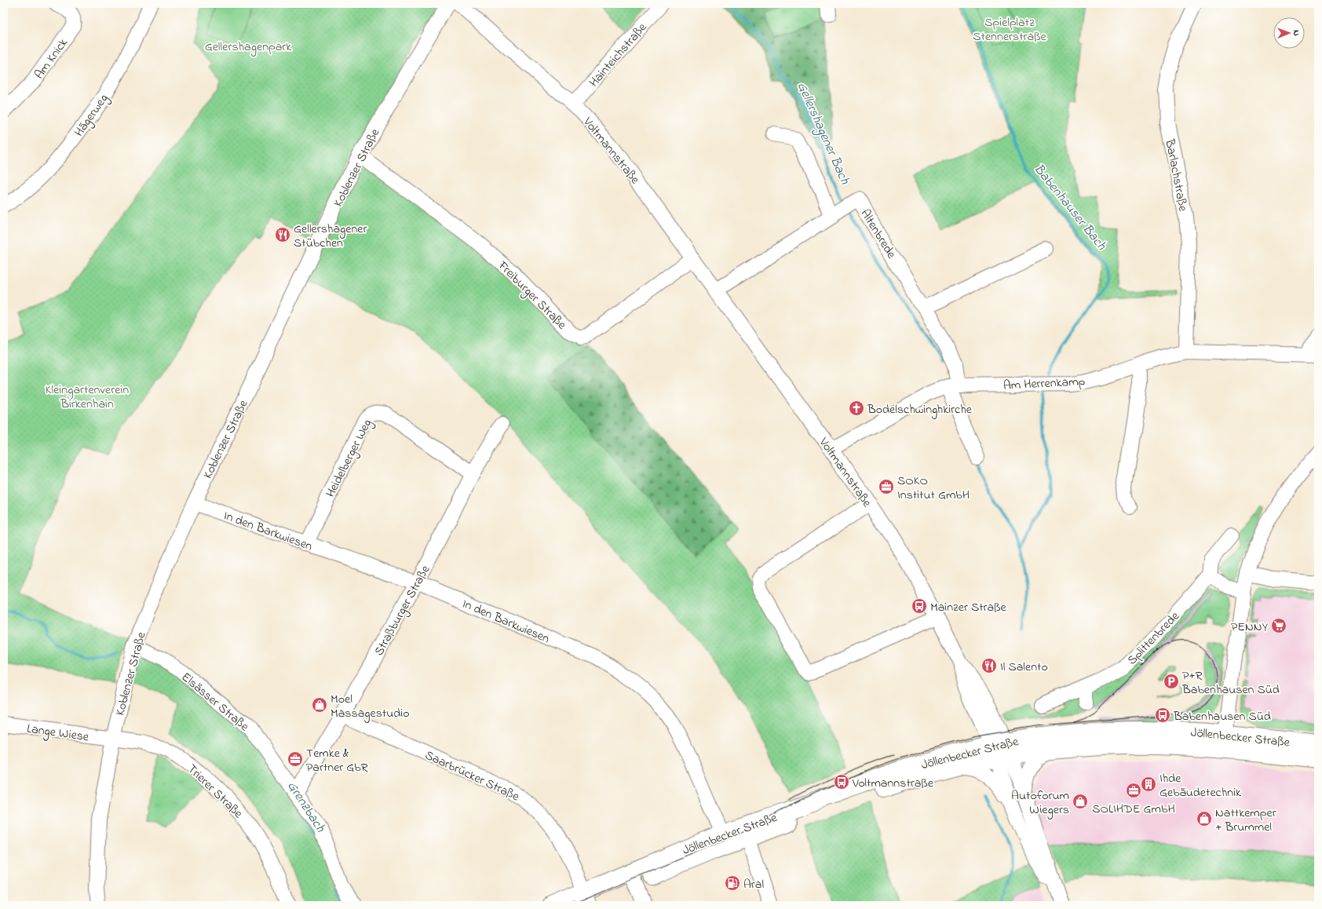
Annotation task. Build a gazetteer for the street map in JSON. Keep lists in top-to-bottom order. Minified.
{"streets":{"main road":["Jöllenbecker Straße"],"street":["Hainteichstraße","Am Knick","Hägerweg","Voltmannstraße","Koblenzer Straße","Barlachstraße","Altenbrede","Freiburger Straße","Am Herrenkamp","Heidelberger Weg","In den Barkwiesen","Straßburger Straße","Splittenbrede","Elsässer Straße","Lange Wiese","Saarbrücker Straße","Trierer Straße"]},"crossings":[["Hainteichstraße","Voltmannstraße"],["Voltmannstraße","Freiburger Straße"],["Voltmannstraße","Am Herrenkamp"],["Voltmannstraße","Jöllenbecker Straße"],["Koblenzer Straße","Freiburger Straße"],["Koblenzer Straße","In den Barkwiesen"],["Koblenzer Straße","Elsässer Straße"],["Koblenzer Straße","Lange Wiese"],["Koblenzer Straße","Trierer Straße"],["Barlachstraße","Am Herrenkamp"],["Altenbrede","Am Herrenkamp"],["Heidelberger Weg","In den Barkwiesen"],["Heidelberger Weg","Straßburger Straße"],["In den Barkwiesen","Straßburger Straße"],["In den Barkwiesen","Jöllenbecker Straße"],["Straßburger Straße","Elsässer Straße"],["Straßburger Straße","Saarbrücker Straße"],["Lange Wiese","Trierer Straße"],["Jöllenbecker Straße","Saarbrücker Straße"]],"water":["Gellershagener Bach","Babenhauser Bach","Grenzbach"],"parks":["Spielplatz Stennerstraße","Gellershagenpark","Kleingartenverein Birkenhain"],"places":{"restaurant":["Gellershagener Stübchen","Il Salento"],"church":["Bodelschwinghkirche"],"office":["SOKO Institut GmbH","Temke & Partner GbR","SOLIHDE GmbH"],"bus stop":["Mainzer Straße","Babenhausen Süd","Voltmannstraße"],"supermarket":["PENNY"],"parking":["P+R Babenhausen Süd"],"shop":["Moel Massagestudio","Autoforum Wiegers","Nattkemper + Brummel"],"building":["Ihde Gebäudetechnik"],"fuel station":["Aral"]},"north":"right"}
